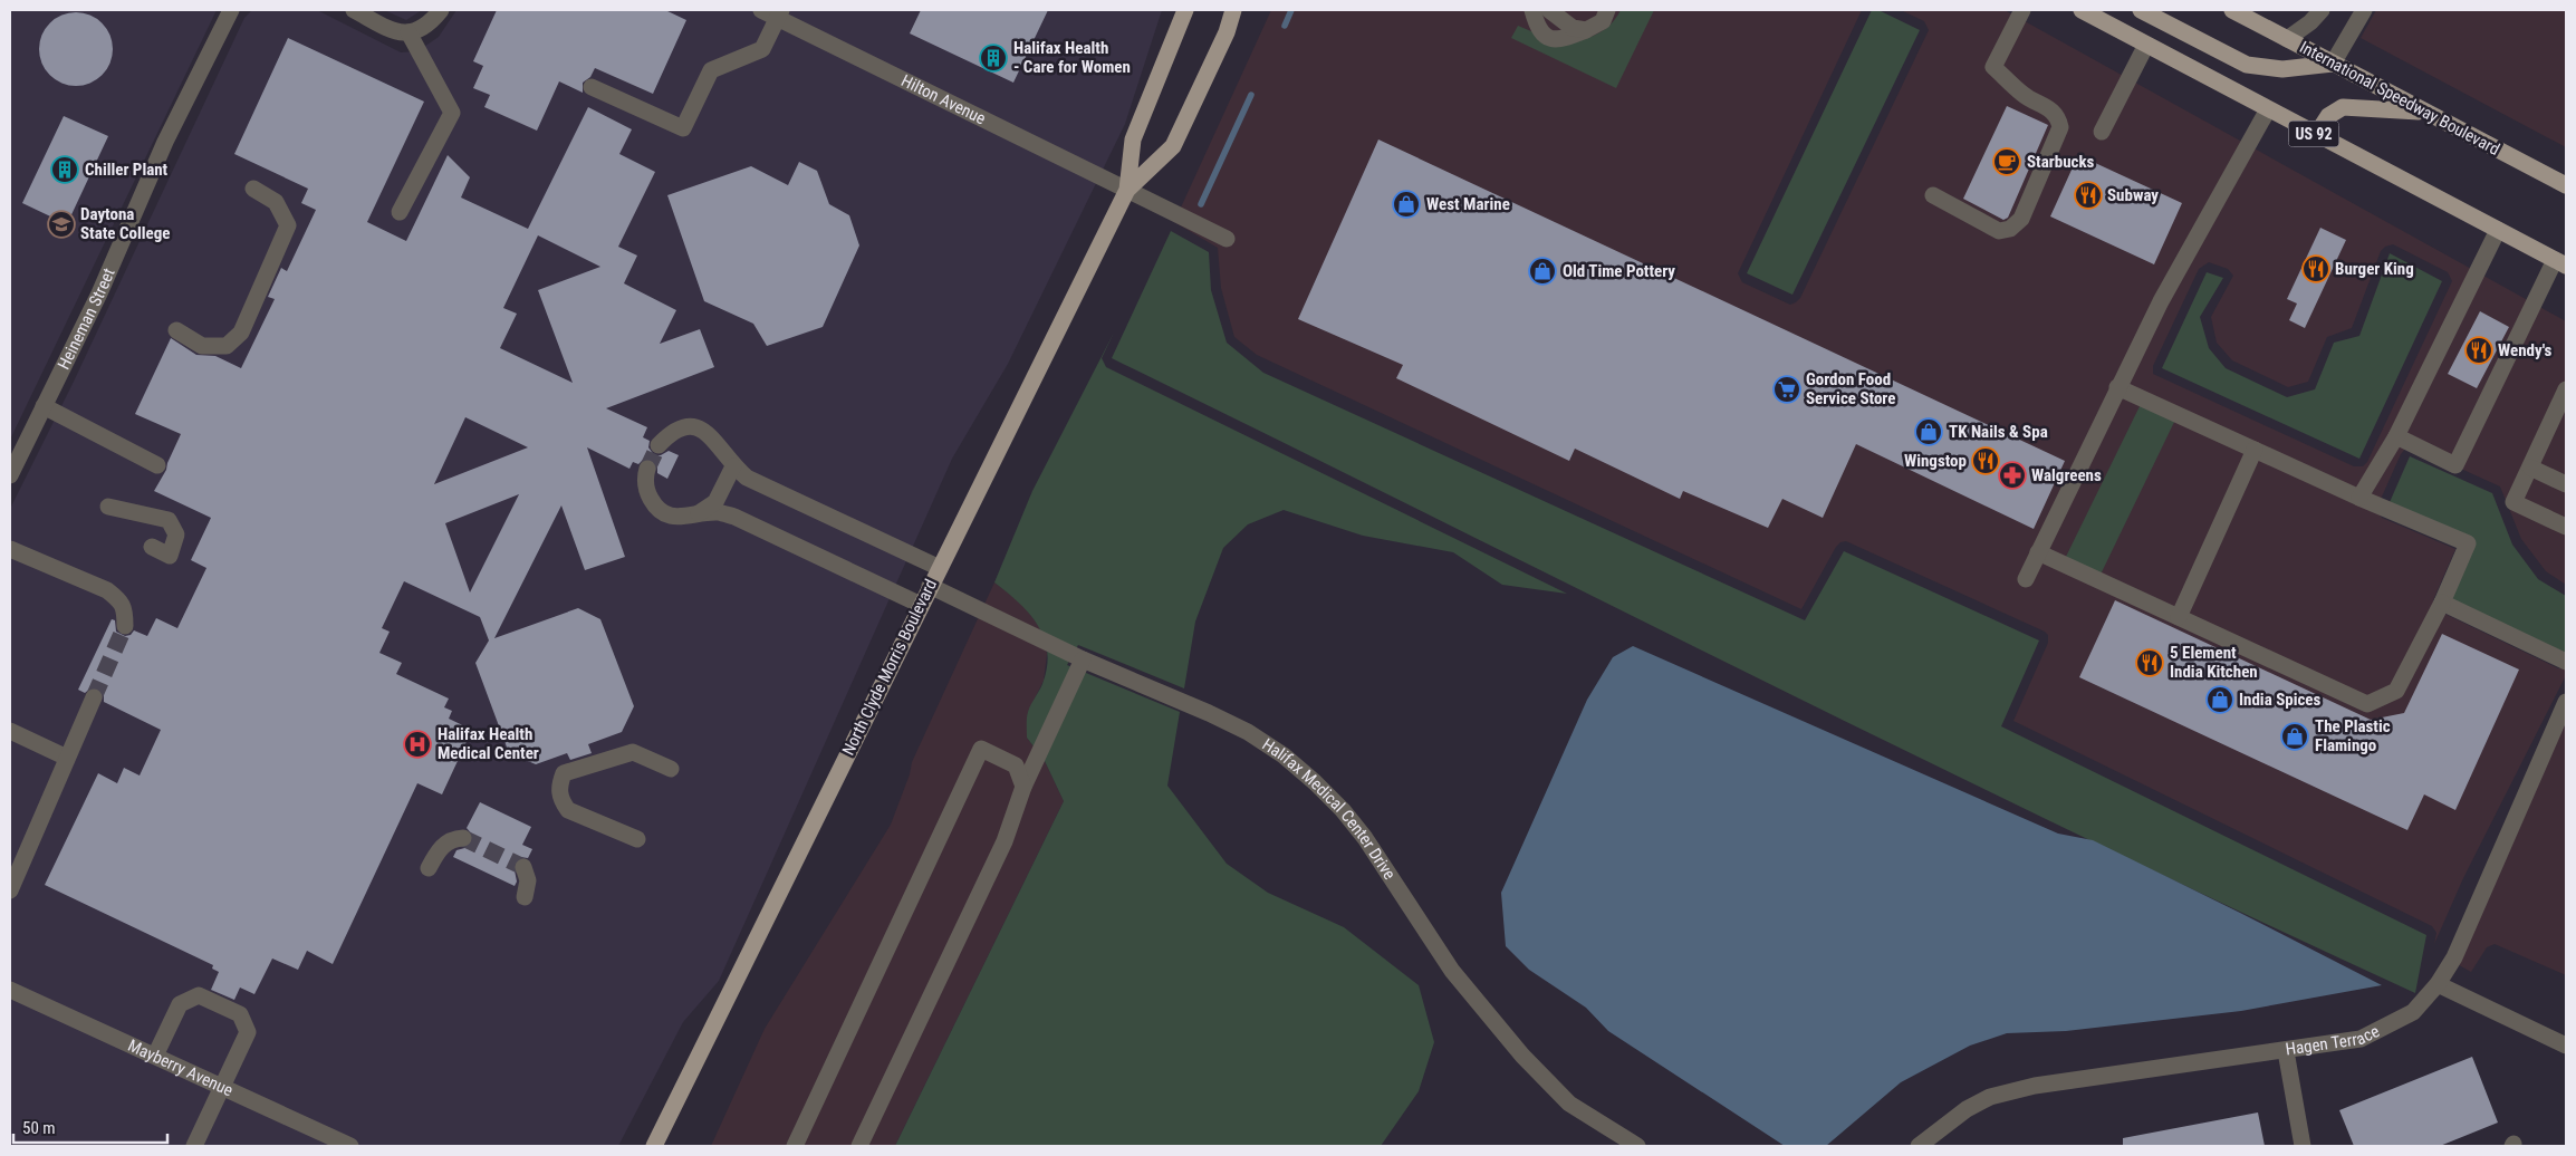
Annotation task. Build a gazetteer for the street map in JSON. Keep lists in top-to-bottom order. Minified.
{"streets":{"main road":["International Speedway Boulevard","US 92","North Clyde Morris Boulevard"],"street":["Hilton Avenue","Heineman Street","Halifax Medical Center Drive","Hagen Terrace","Mayberry Avenue"]},"crossings":[["Hilton Avenue","North Clyde Morris Boulevard"],["North Clyde Morris Boulevard","Halifax Medical Center Drive"]],"places":{"building":["Halifax Health - Care for Women","Chiller Plant"],"cafe":["Starbucks"],"restaurant":["Subway","Burger King","Wendy's","Wingstop","5 Element India Kitchen"],"shop":["West Marine","Old Time Pottery","TK Nails & Spa","India Spices","The Plastic Flamingo"],"school or university":["Daytona State College"],"supermarket":["Gordon Food Service Store"],"pharmacy":["Walgreens"],"hospital":["Halifax Health Medical Center"]},"scale_bar":"50 m"}
